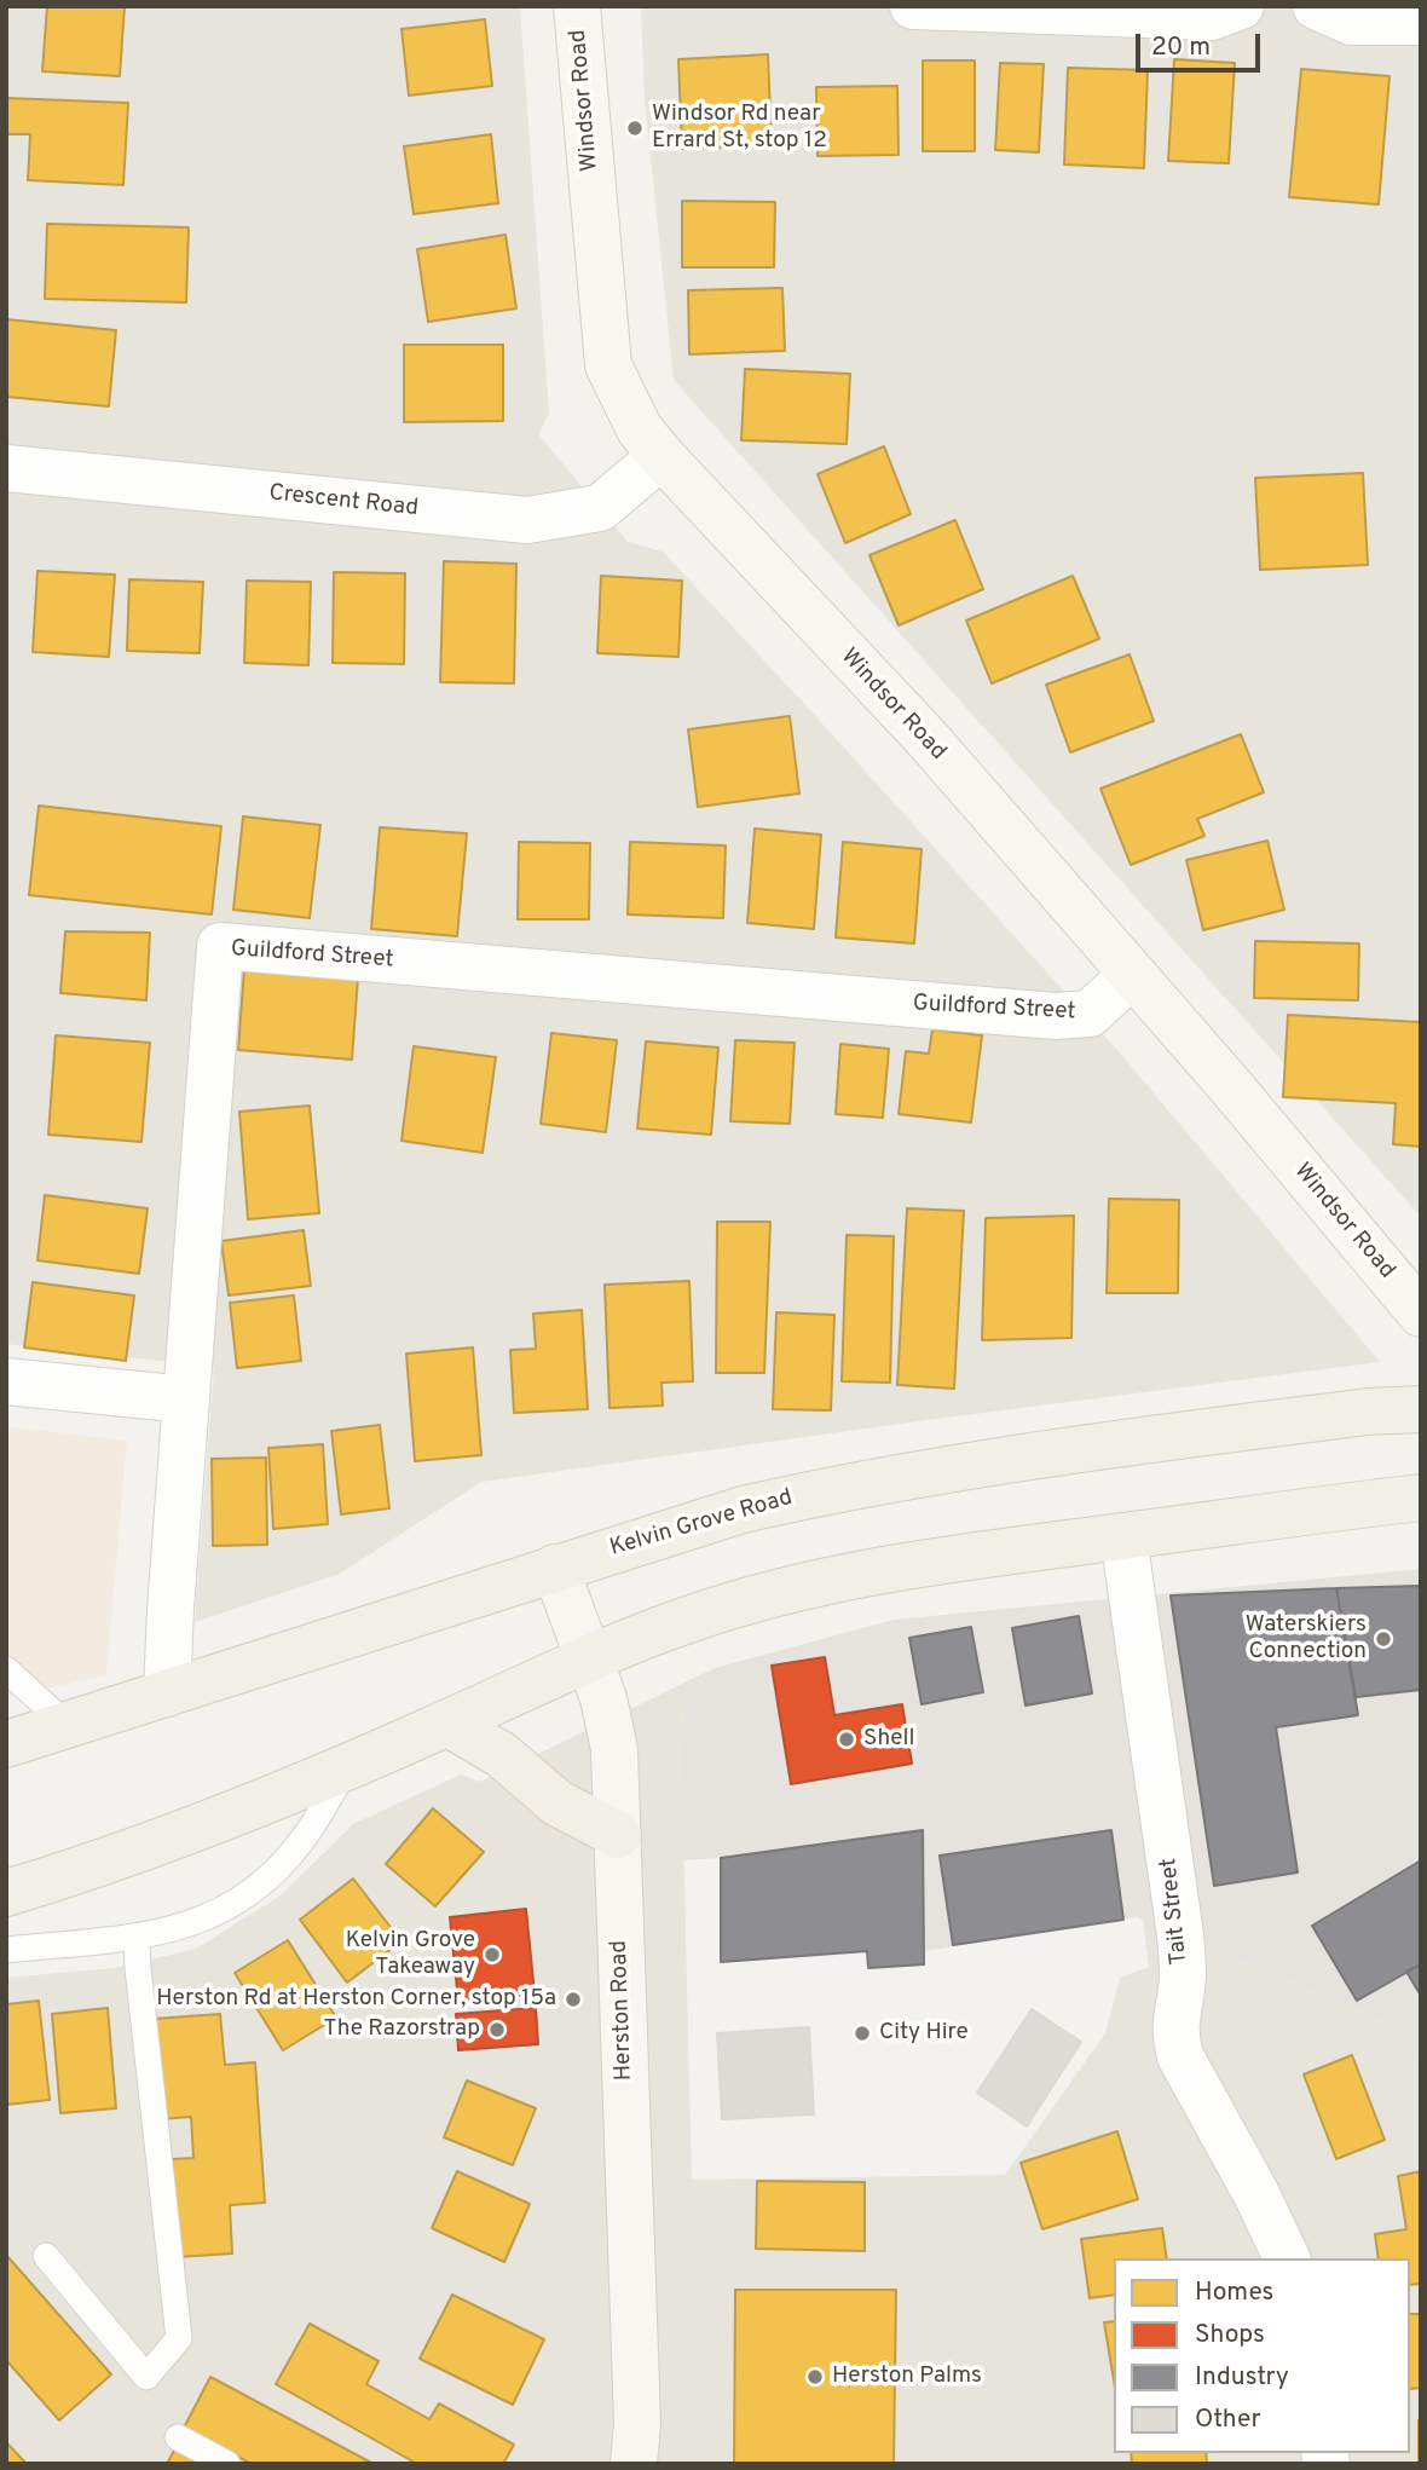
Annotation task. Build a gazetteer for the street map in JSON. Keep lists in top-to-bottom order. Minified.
{"streets":{"main road":["Windsor Road","Kelvin Grove Road","Herston Road"],"street":["Crescent Road","Guildford Street","Tait Street"]},"crossings":[["Windsor Road","Crescent Road"],["Windsor Road","Guildford Street"],["Guildford Street","Kelvin Grove Road"],["Kelvin Grove Road","Herston Road"]],"places":["Windsor Rd near Errard St, stop 12","Waterskiers Connection","Shell","Kelvin Grove Takeaway","Herston Rd at Herston Corner, stop 15a","The Razorstrap","City Hire","Herston Palms"],"legend":["Homes","Shops","Industry","Other"],"scale_bar":"20 m"}
